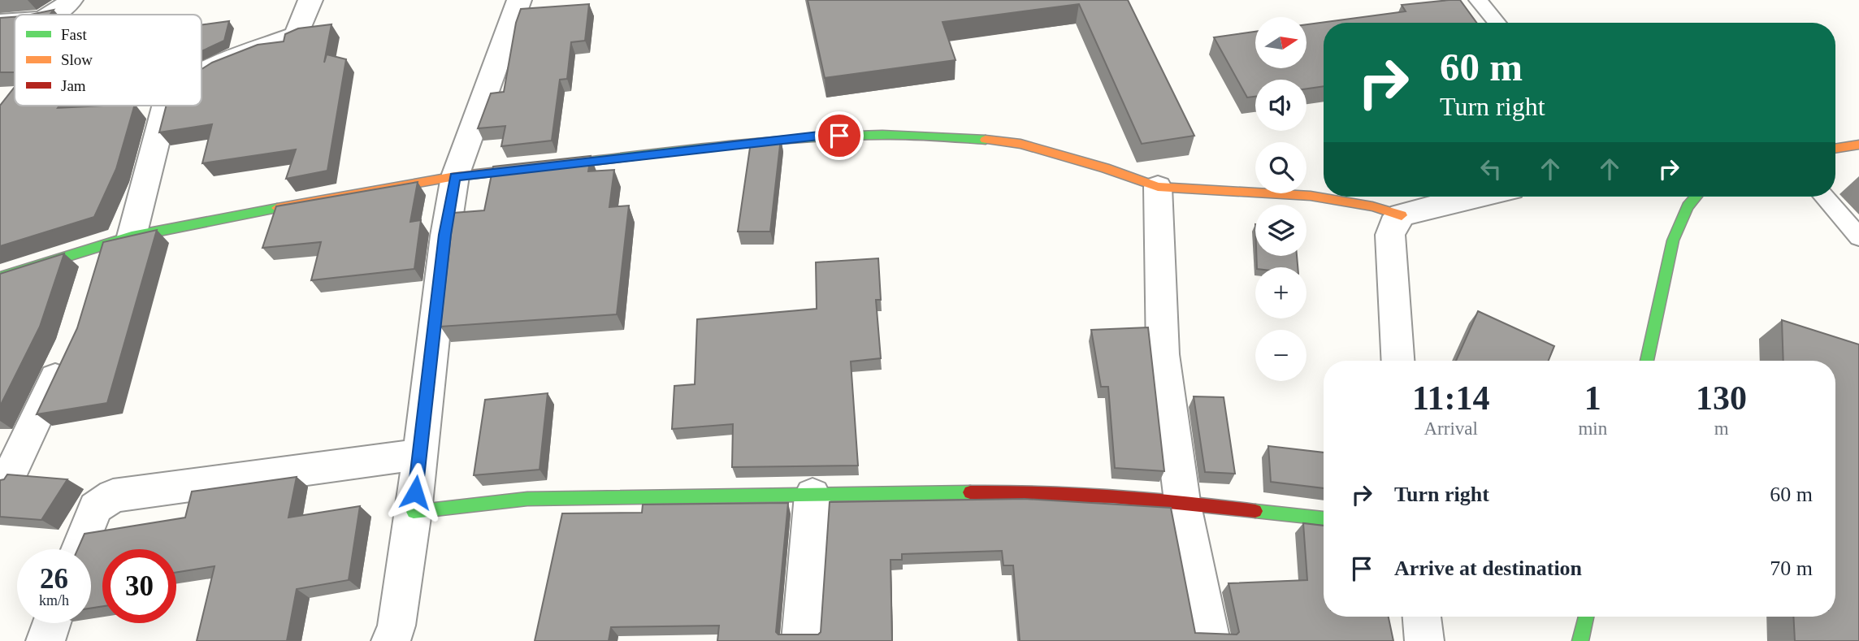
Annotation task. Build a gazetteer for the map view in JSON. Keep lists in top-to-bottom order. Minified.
{"legend":["Fast","Slow","Jam"],"north":"right","page":{"map_buttons":["+","−"],"turn":["60 m","Turn right"],"eta":["11:14","Arrival","1","min","130","m"],"list":[{"name":"Turn right","value":"60 m"},{"name":"Arrive at destination","value":"70 m"}],"speed":"26 km/h","limit":"30"}}
